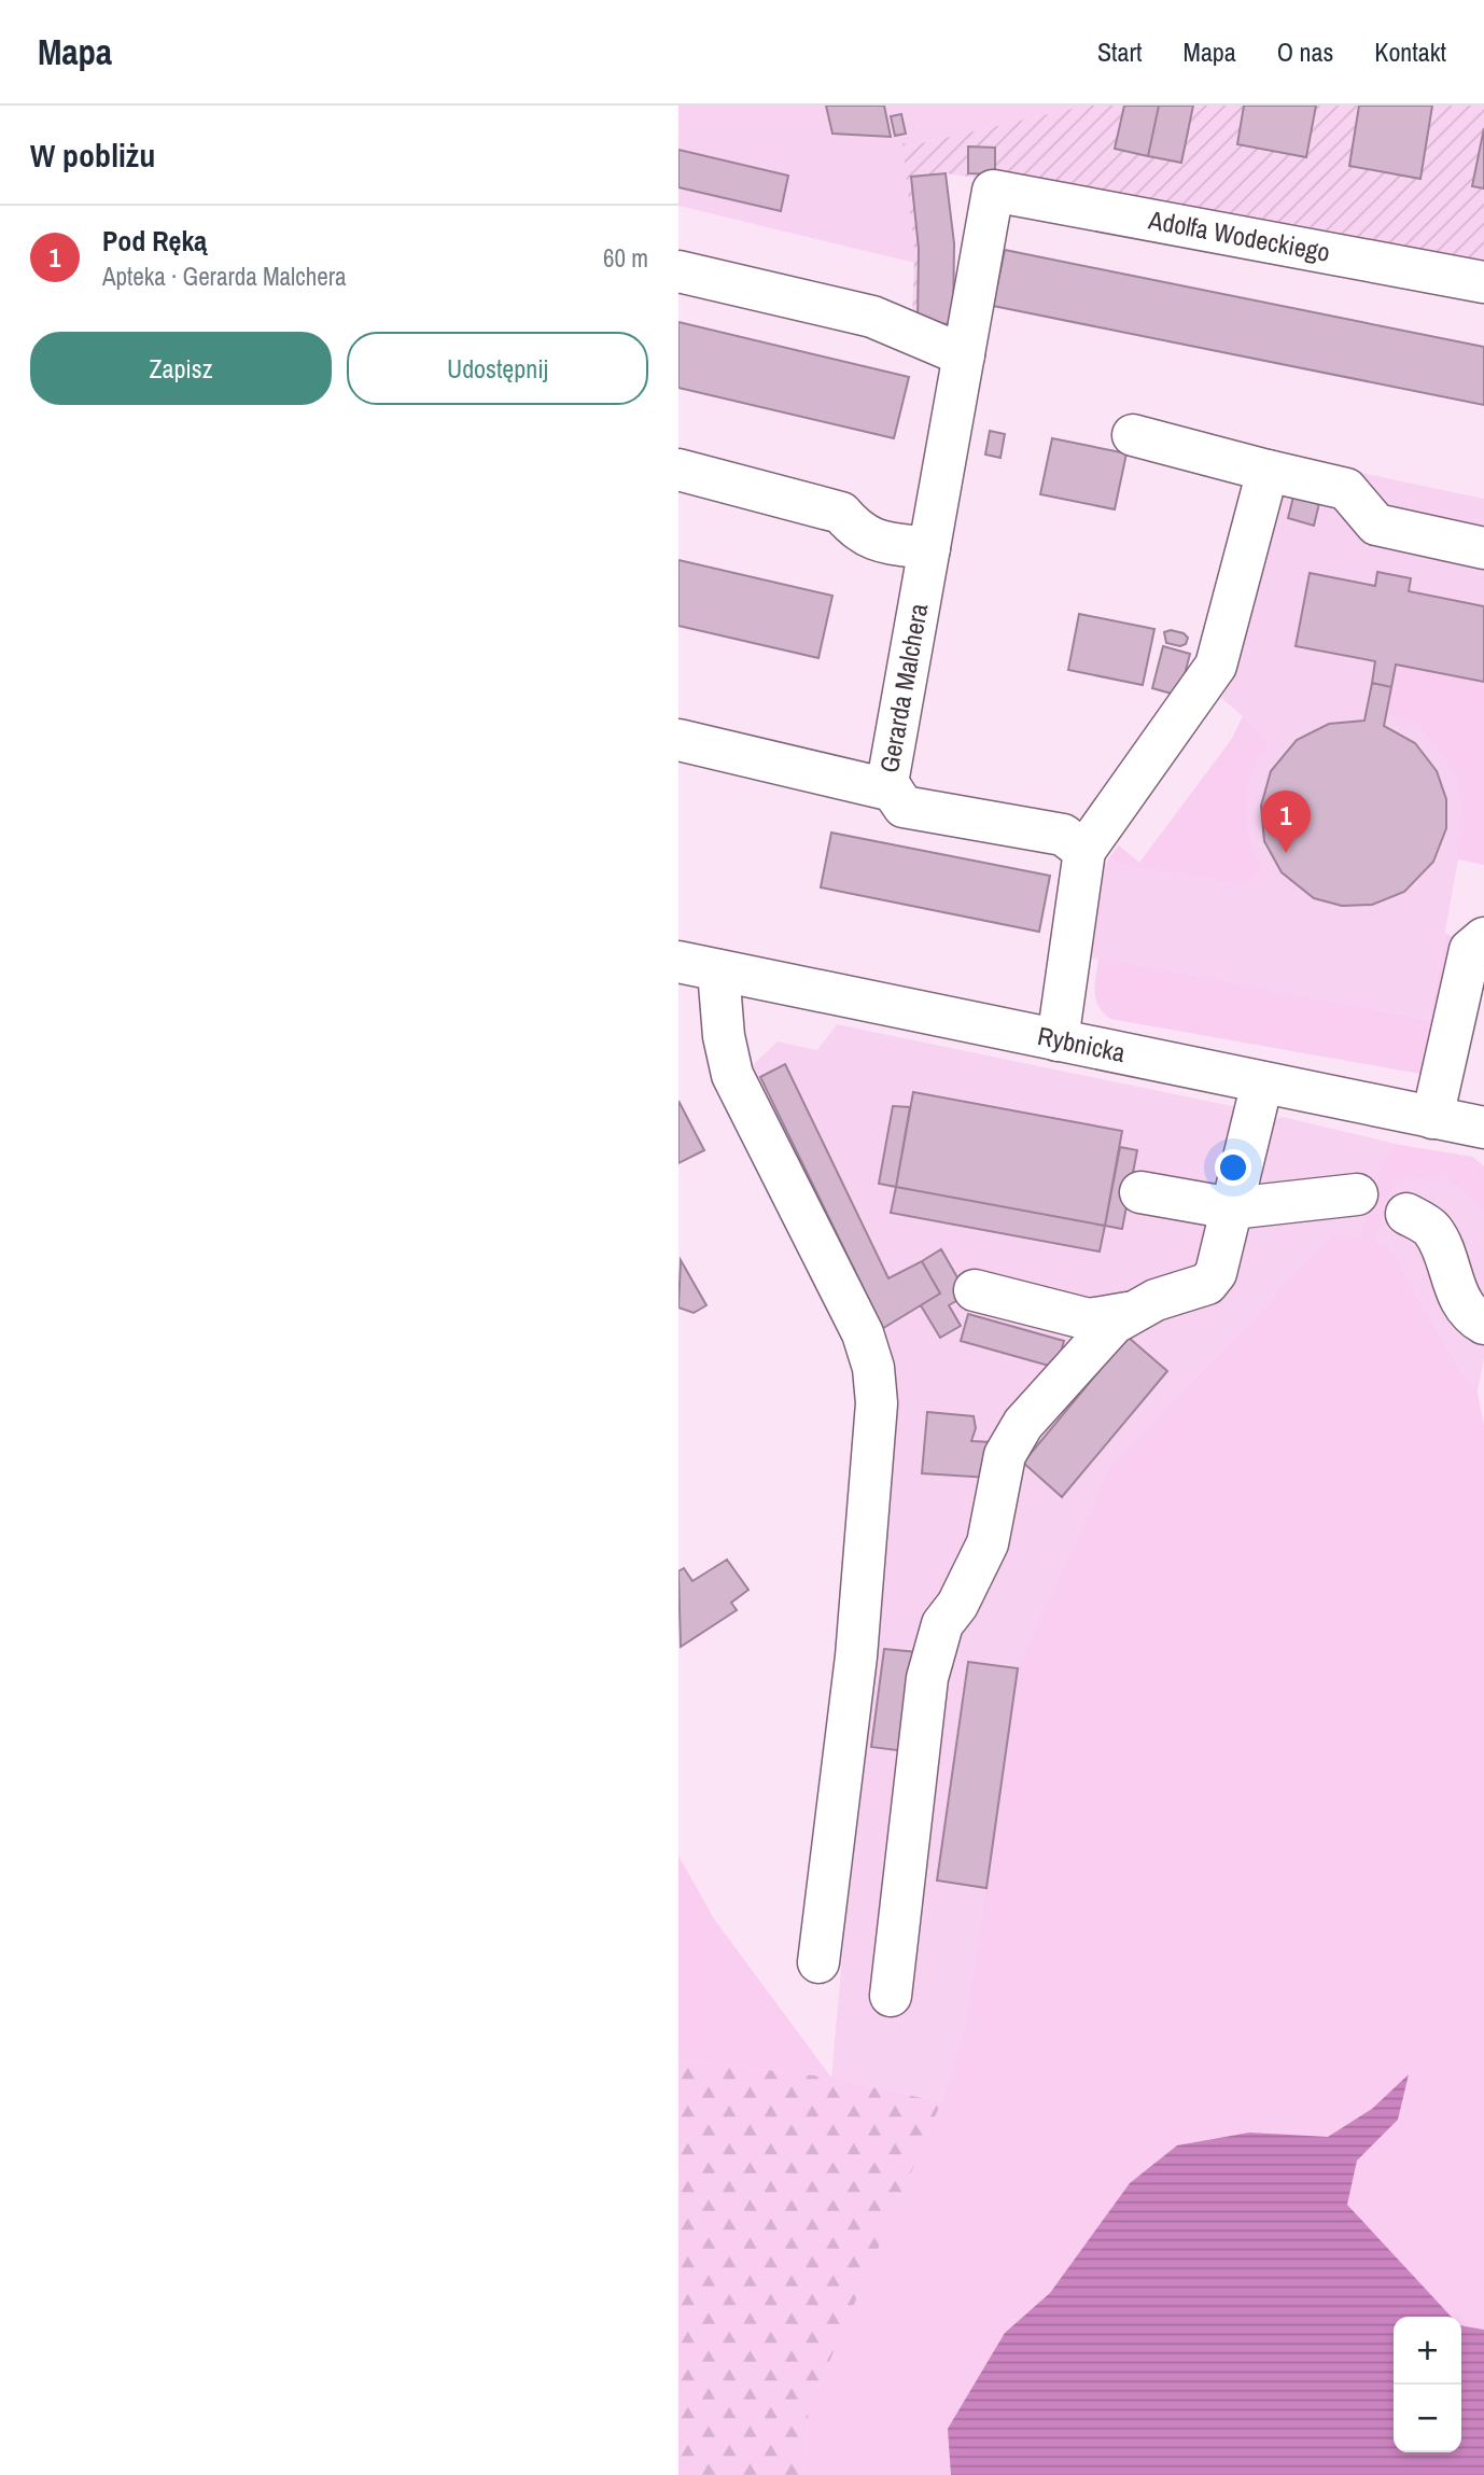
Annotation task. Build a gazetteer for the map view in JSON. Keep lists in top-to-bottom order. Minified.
{"streets":{"street":["Adolfa Wodeckiego","Gerarda Malchera","Rybnicka"]},"crossings":[["Adolfa Wodeckiego","Gerarda Malchera"]],"page":{"header":"Mapa","nav":["Start","Mapa","O nas","Kontakt"],"heading":"W pobliżu","list":[{"mark":"1","name":"Pod Ręką","note":"Apteka · Gerarda Malchera","value":"60 m"}],"buttons":["Zapisz","Udostępnij"],"pins":"1","map_buttons":["+","−"]}}
